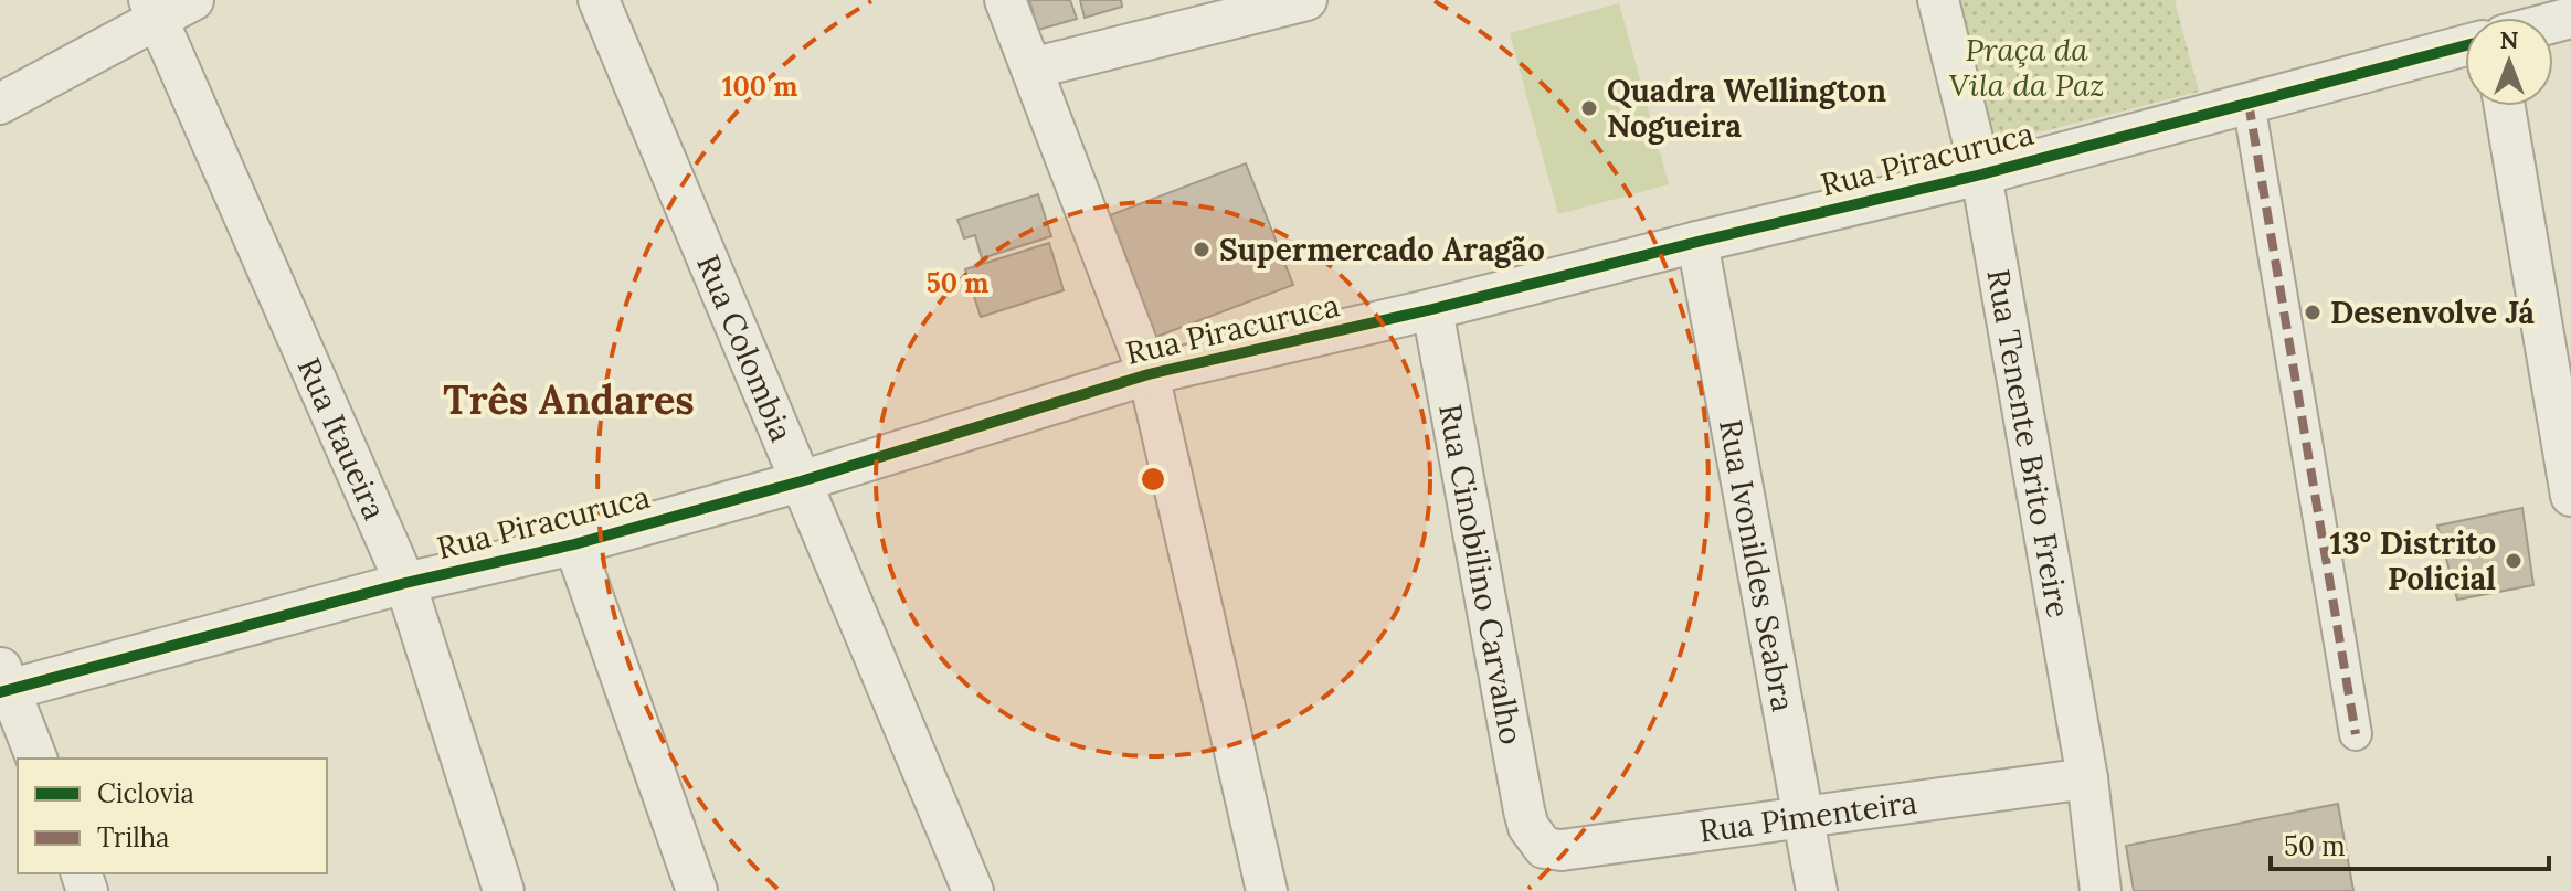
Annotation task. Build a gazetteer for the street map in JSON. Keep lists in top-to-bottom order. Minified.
{"streets":{"street":["Rua Piracuruca","Rua Colombia","Rua Itaueira","Rua Tenente Brito Freire","Rua Ivonildes Seabra","Rua Cinobilino Carvalho","Rua Pimenteira"]},"crossings":[["Rua Piracuruca","Rua Colombia"],["Rua Piracuruca","Rua Itaueira"],["Rua Piracuruca","Rua Tenente Brito Freire"],["Rua Piracuruca","Rua Ivonildes Seabra"],["Rua Piracuruca","Rua Cinobilino Carvalho"],["Rua Tenente Brito Freire","Rua Pimenteira"],["Rua Ivonildes Seabra","Rua Pimenteira"],["Rua Cinobilino Carvalho","Rua Pimenteira"]],"districts":["Três Andares"],"parks":["Praça da Vila da Paz"],"places":["Quadra Wellington Nogueira","Supermercado Aragão","Desenvolve Já","13° Distrito Policial"],"legend":["Ciclovia","Trilha"],"scale_bar":"50 m","north":"top","rings":["100 m","50 m"]}
